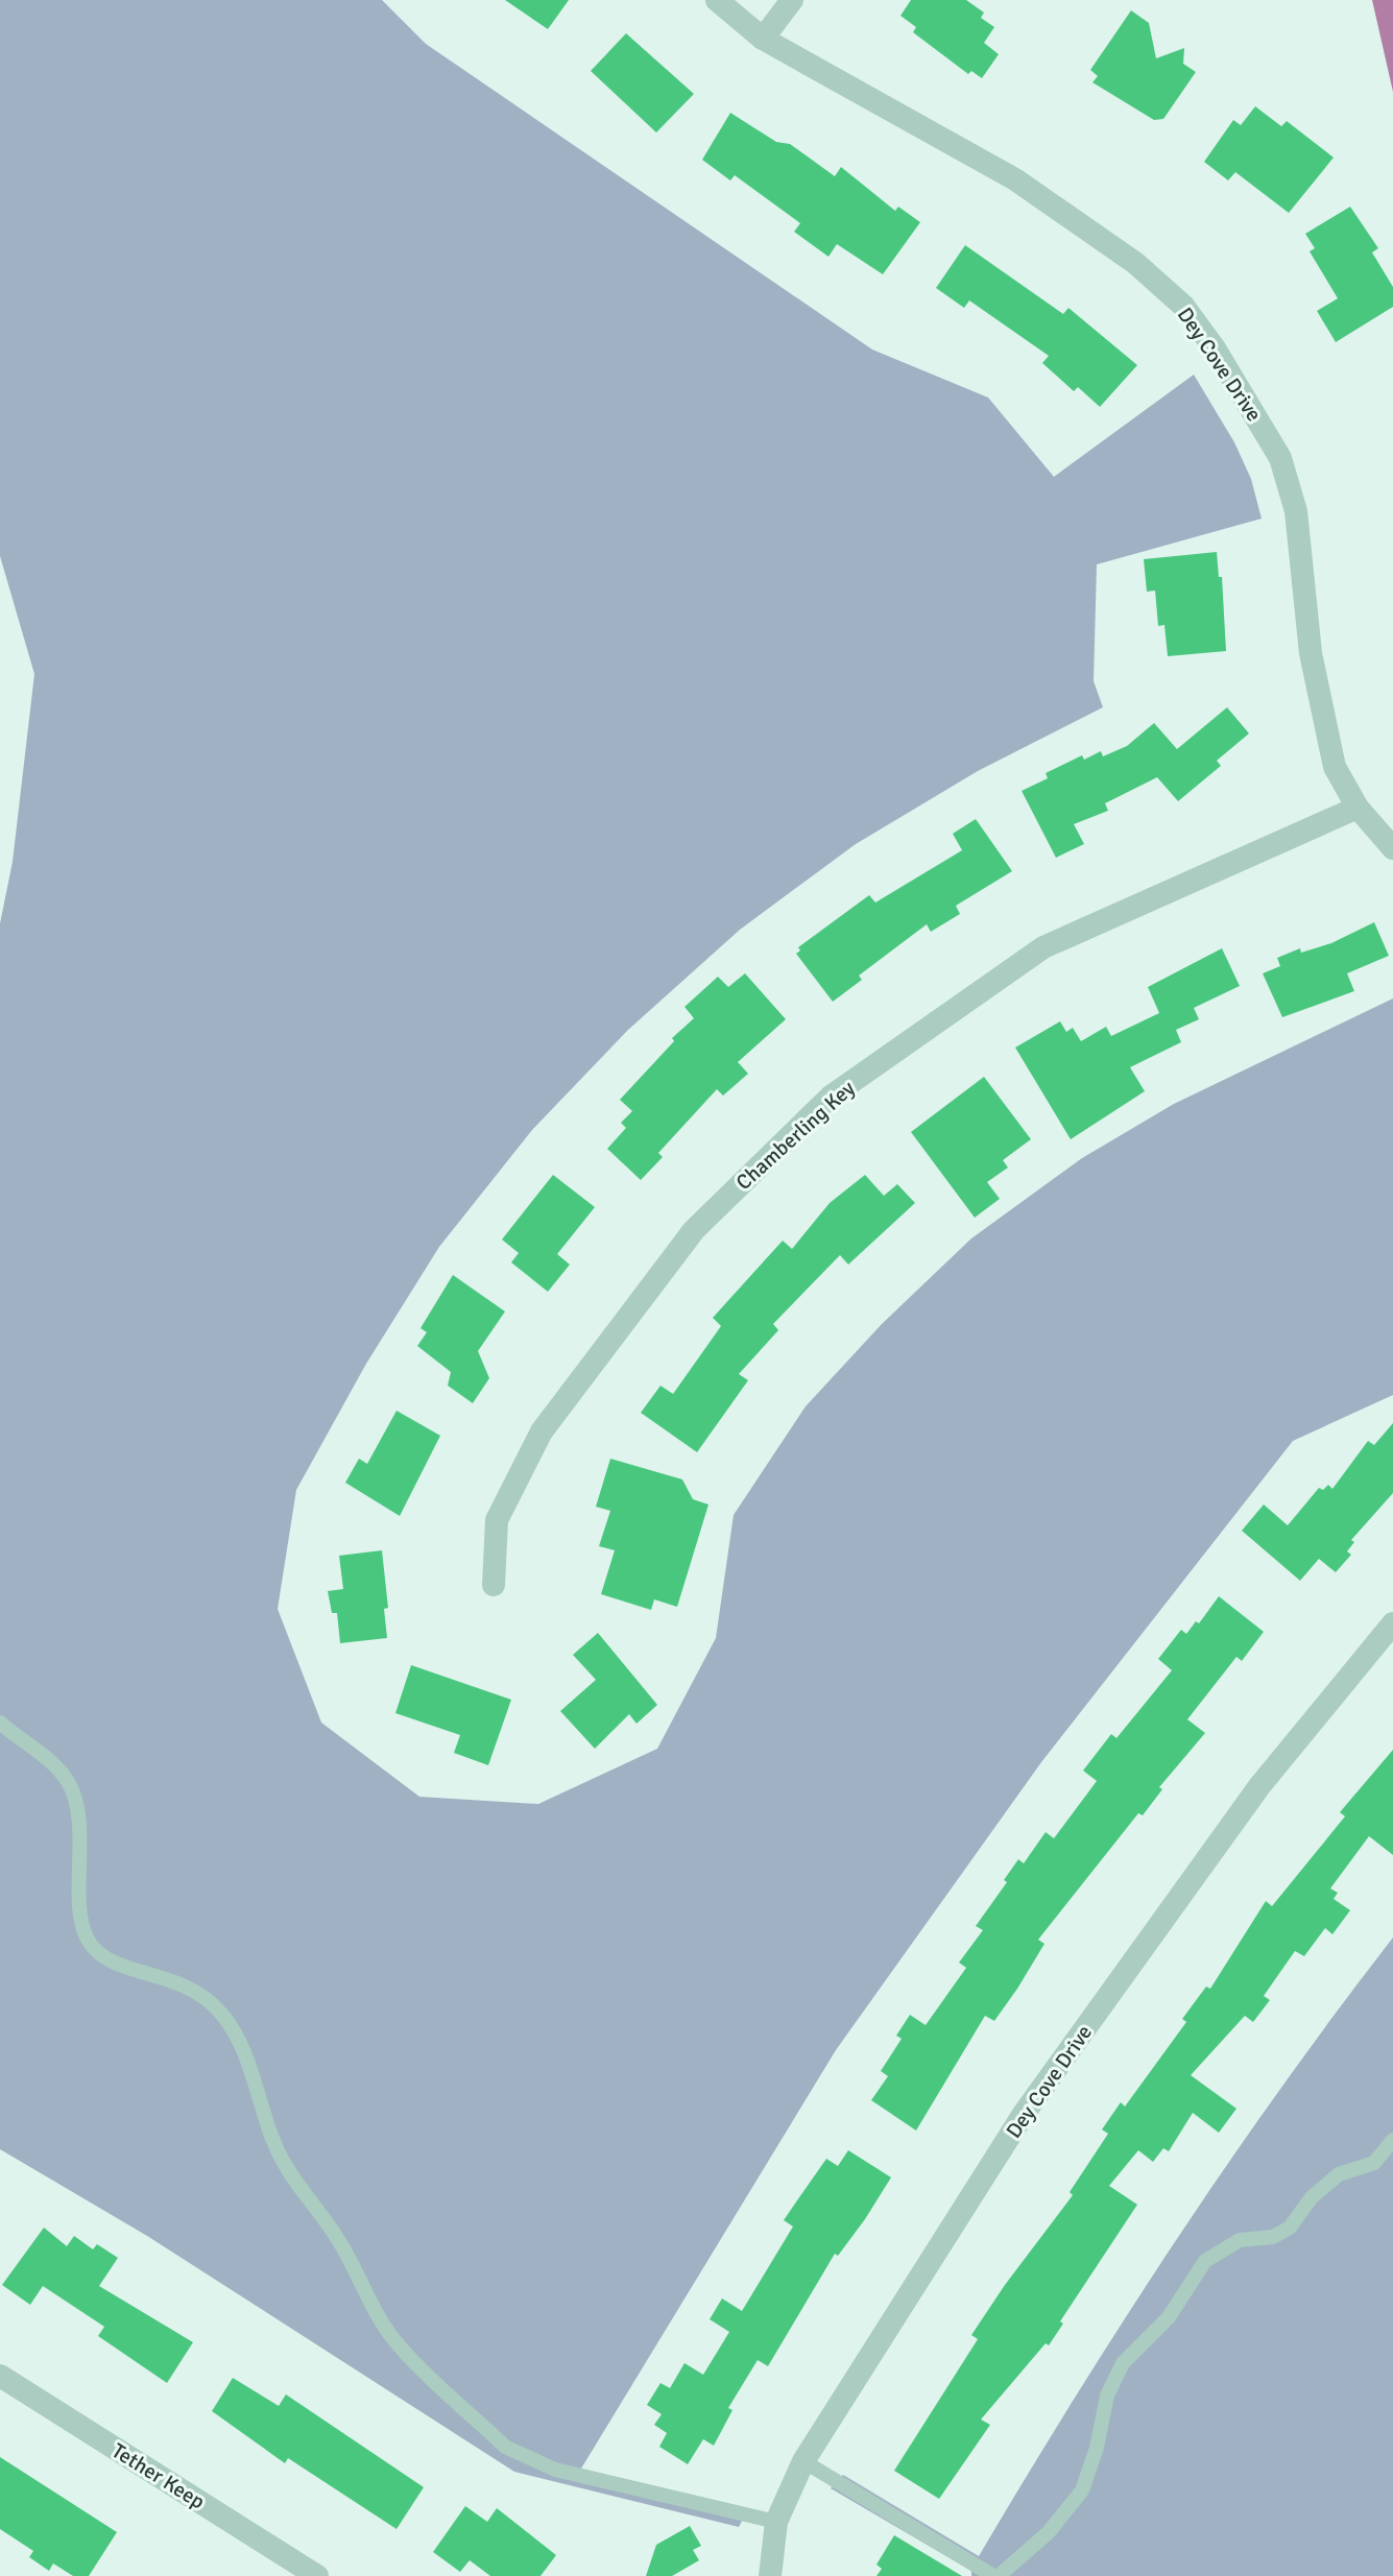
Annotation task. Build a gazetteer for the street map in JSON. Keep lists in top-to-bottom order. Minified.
{"streets":{"street":["Dey Cove Drive","Chamberling Key","Tether Keep"]},"crossings":[["Dey Cove Drive","Chamberling Key"]]}
